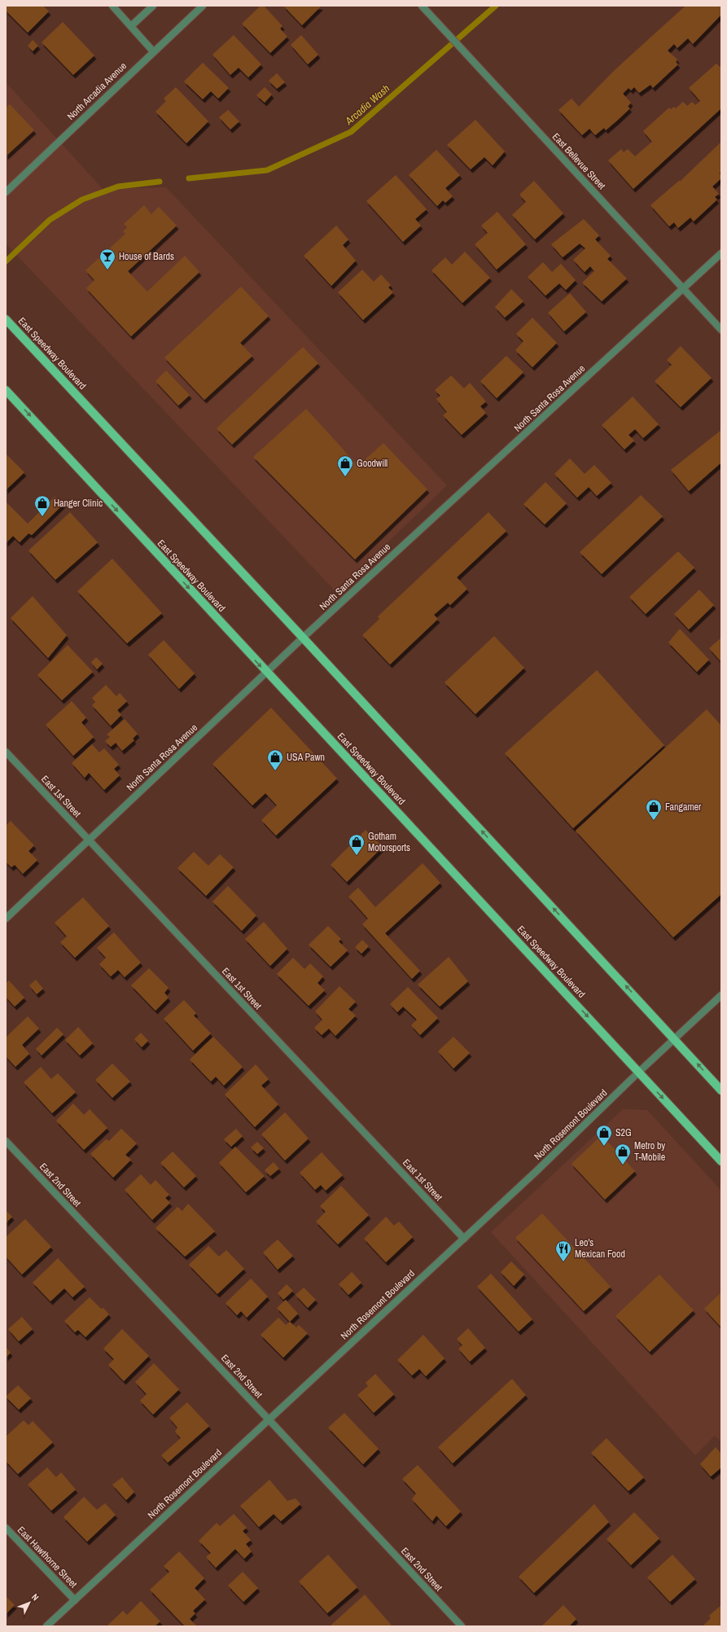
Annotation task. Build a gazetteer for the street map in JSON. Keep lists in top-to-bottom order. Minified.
{"streets":{"main road":["East Speedway Boulevard"],"street":["North Arcadia Avenue","East Bellevue Street","North Santa Rosa Avenue","East 1st Street","North Rosemont Boulevard","East 2nd Street","East Hawthorne Street"]},"crossings":[["East Bellevue Street","North Santa Rosa Avenue"],["East Speedway Boulevard","North Santa Rosa Avenue"],["East Speedway Boulevard","North Rosemont Boulevard"],["North Santa Rosa Avenue","East 1st Street"],["East 1st Street","North Rosemont Boulevard"],["North Rosemont Boulevard","East 2nd Street"],["North Rosemont Boulevard","East Hawthorne Street"]],"water":["Arcadia Wash"],"places":{"bar":["House of Bards"],"shop":["Goodwill","Hanger Clinic","USA Pawn","Fangamer","Gotham Motorsports","S2G","Metro by T-Mobile"],"restaurant":["Leo's Mexican Food"]},"north":"top right"}
